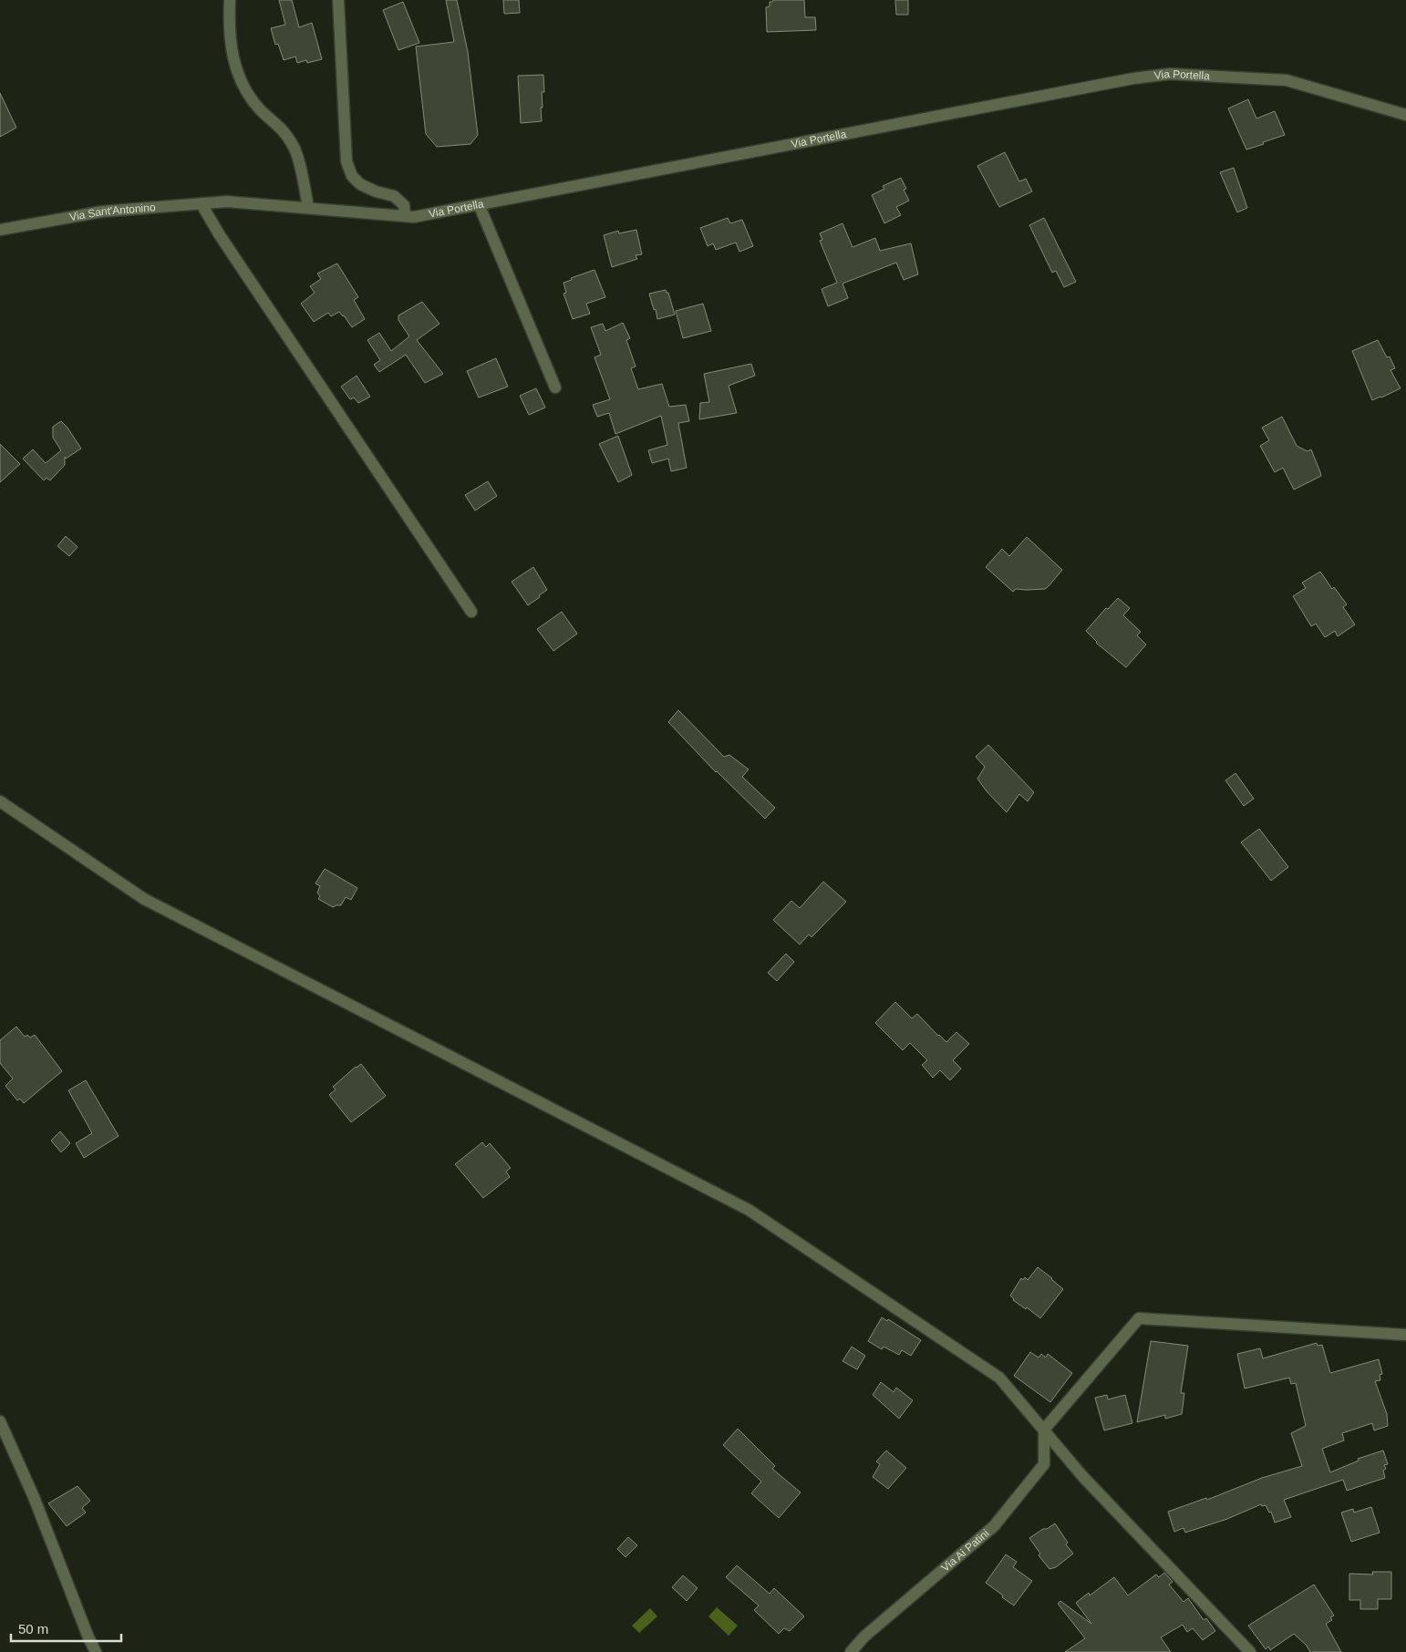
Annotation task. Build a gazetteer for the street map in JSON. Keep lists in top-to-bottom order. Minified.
{"streets":{"street":["Via Portella","Via Sant'Antonino","Via Ai Patini"]},"crossings":[["Via Portella","Via Sant'Antonino"]],"scale_bar":"50 m"}
